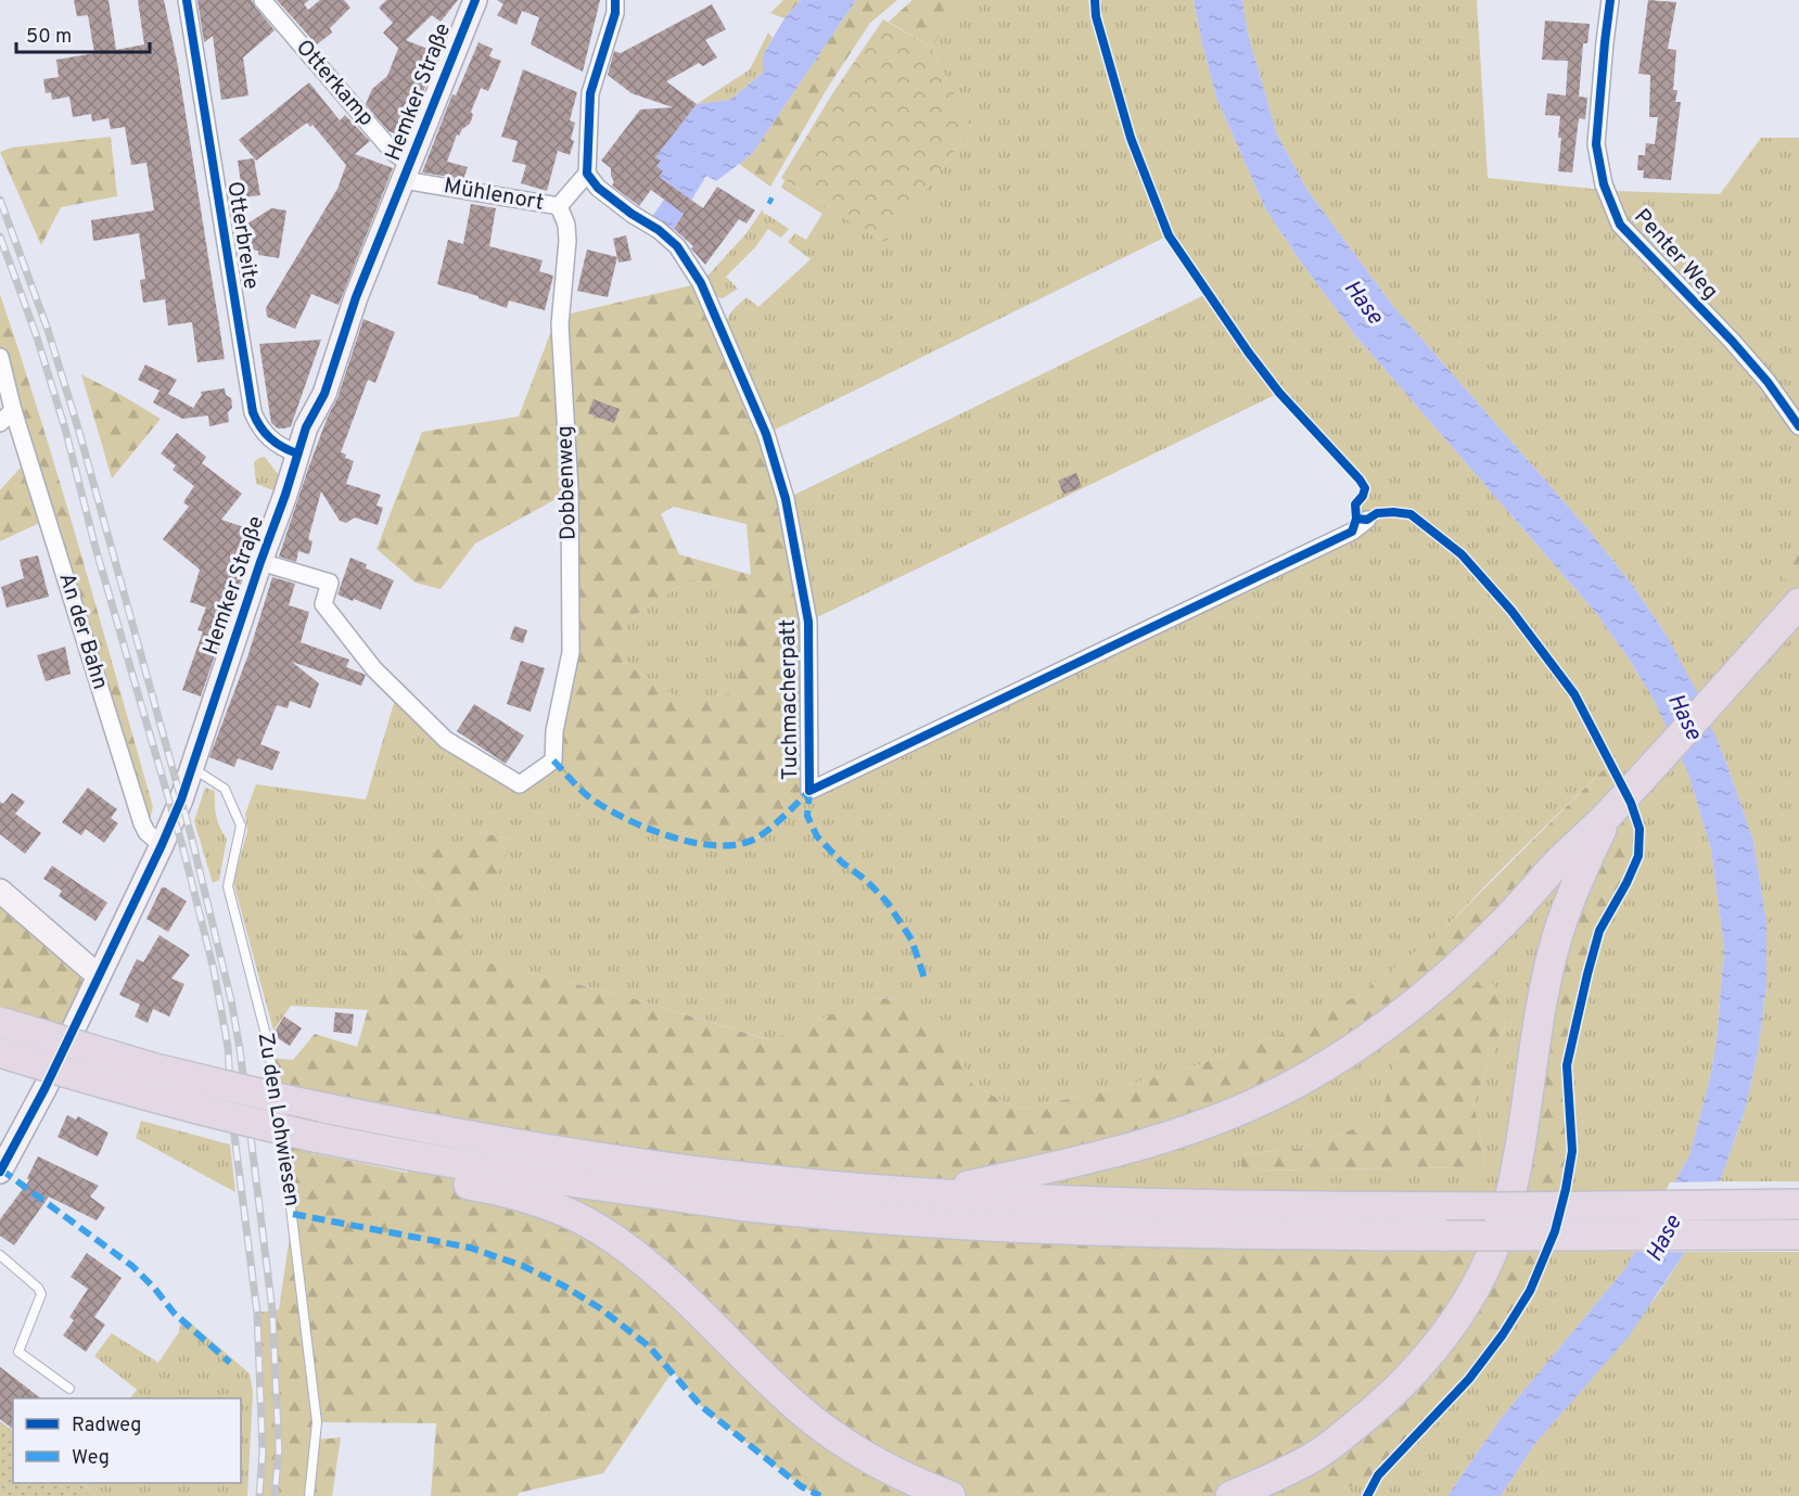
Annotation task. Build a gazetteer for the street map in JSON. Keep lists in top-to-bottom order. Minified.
{"streets":{"main road":["Hemker Straße"],"street":["Otterkamp","Mühlenort","Otterbreite","Penter Weg","Dobbenweg","An der Bahn","Tuchmacherpatt"],"lane":["Zu den Lohwiesen"]},"crossings":[["Otterkamp","Hemker Straße"],["Otterkamp","Mühlenort"],["Hemker Straße","Mühlenort"],["Hemker Straße","Otterbreite"],["Hemker Straße","Dobbenweg"],["Hemker Straße","An der Bahn"],["Hemker Straße","Zu den Lohwiesen"],["Mühlenort","Dobbenweg"],["Mühlenort","Tuchmacherpatt"]],"water":["Hase"],"legend":["Radweg","Weg"],"scale_bar":"50 m"}
